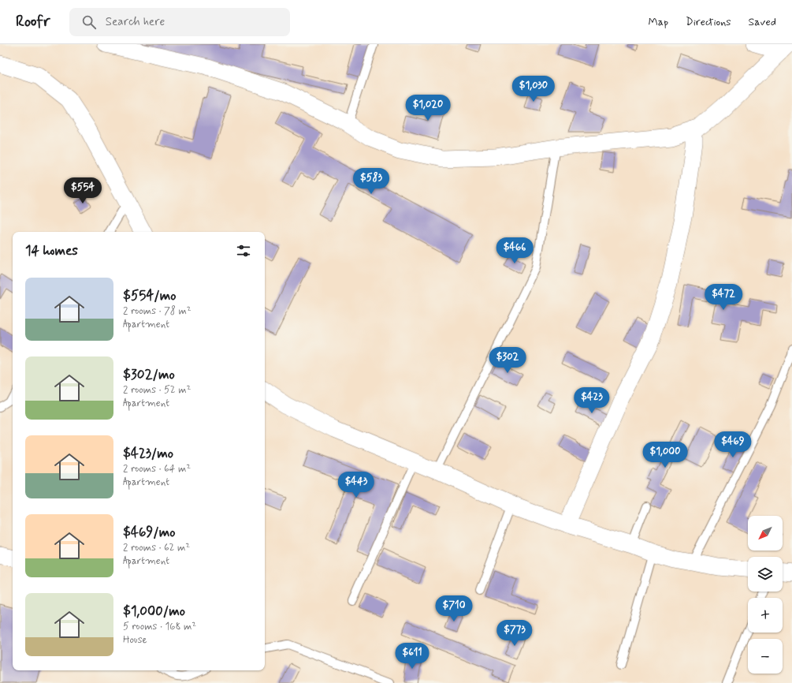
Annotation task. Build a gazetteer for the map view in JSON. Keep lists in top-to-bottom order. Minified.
{"north":"bottom left","page":{"header":"Roofr","search":"Search here","nav":["Map","Directions","Saved"],"price":["$1,030","$1,020","$583","$554","$466","$472","$302","$423","$469","$1,000","$443","$710","$773","$611"],"heading":"14 homes","list":[{"name":"$554/mo","note":"2 rooms · 78 m² · Apartment"},{"name":"$302/mo","note":"2 rooms · 52 m² · Apartment"},{"name":"$423/mo","note":"2 rooms · 64 m² · Apartment"},{"name":"$469/mo","note":"2 rooms · 62 m² · Apartment"},{"name":"$1,000/mo","note":"5 rooms · 168 m² · House"}],"map_buttons":["+","−"]}}
